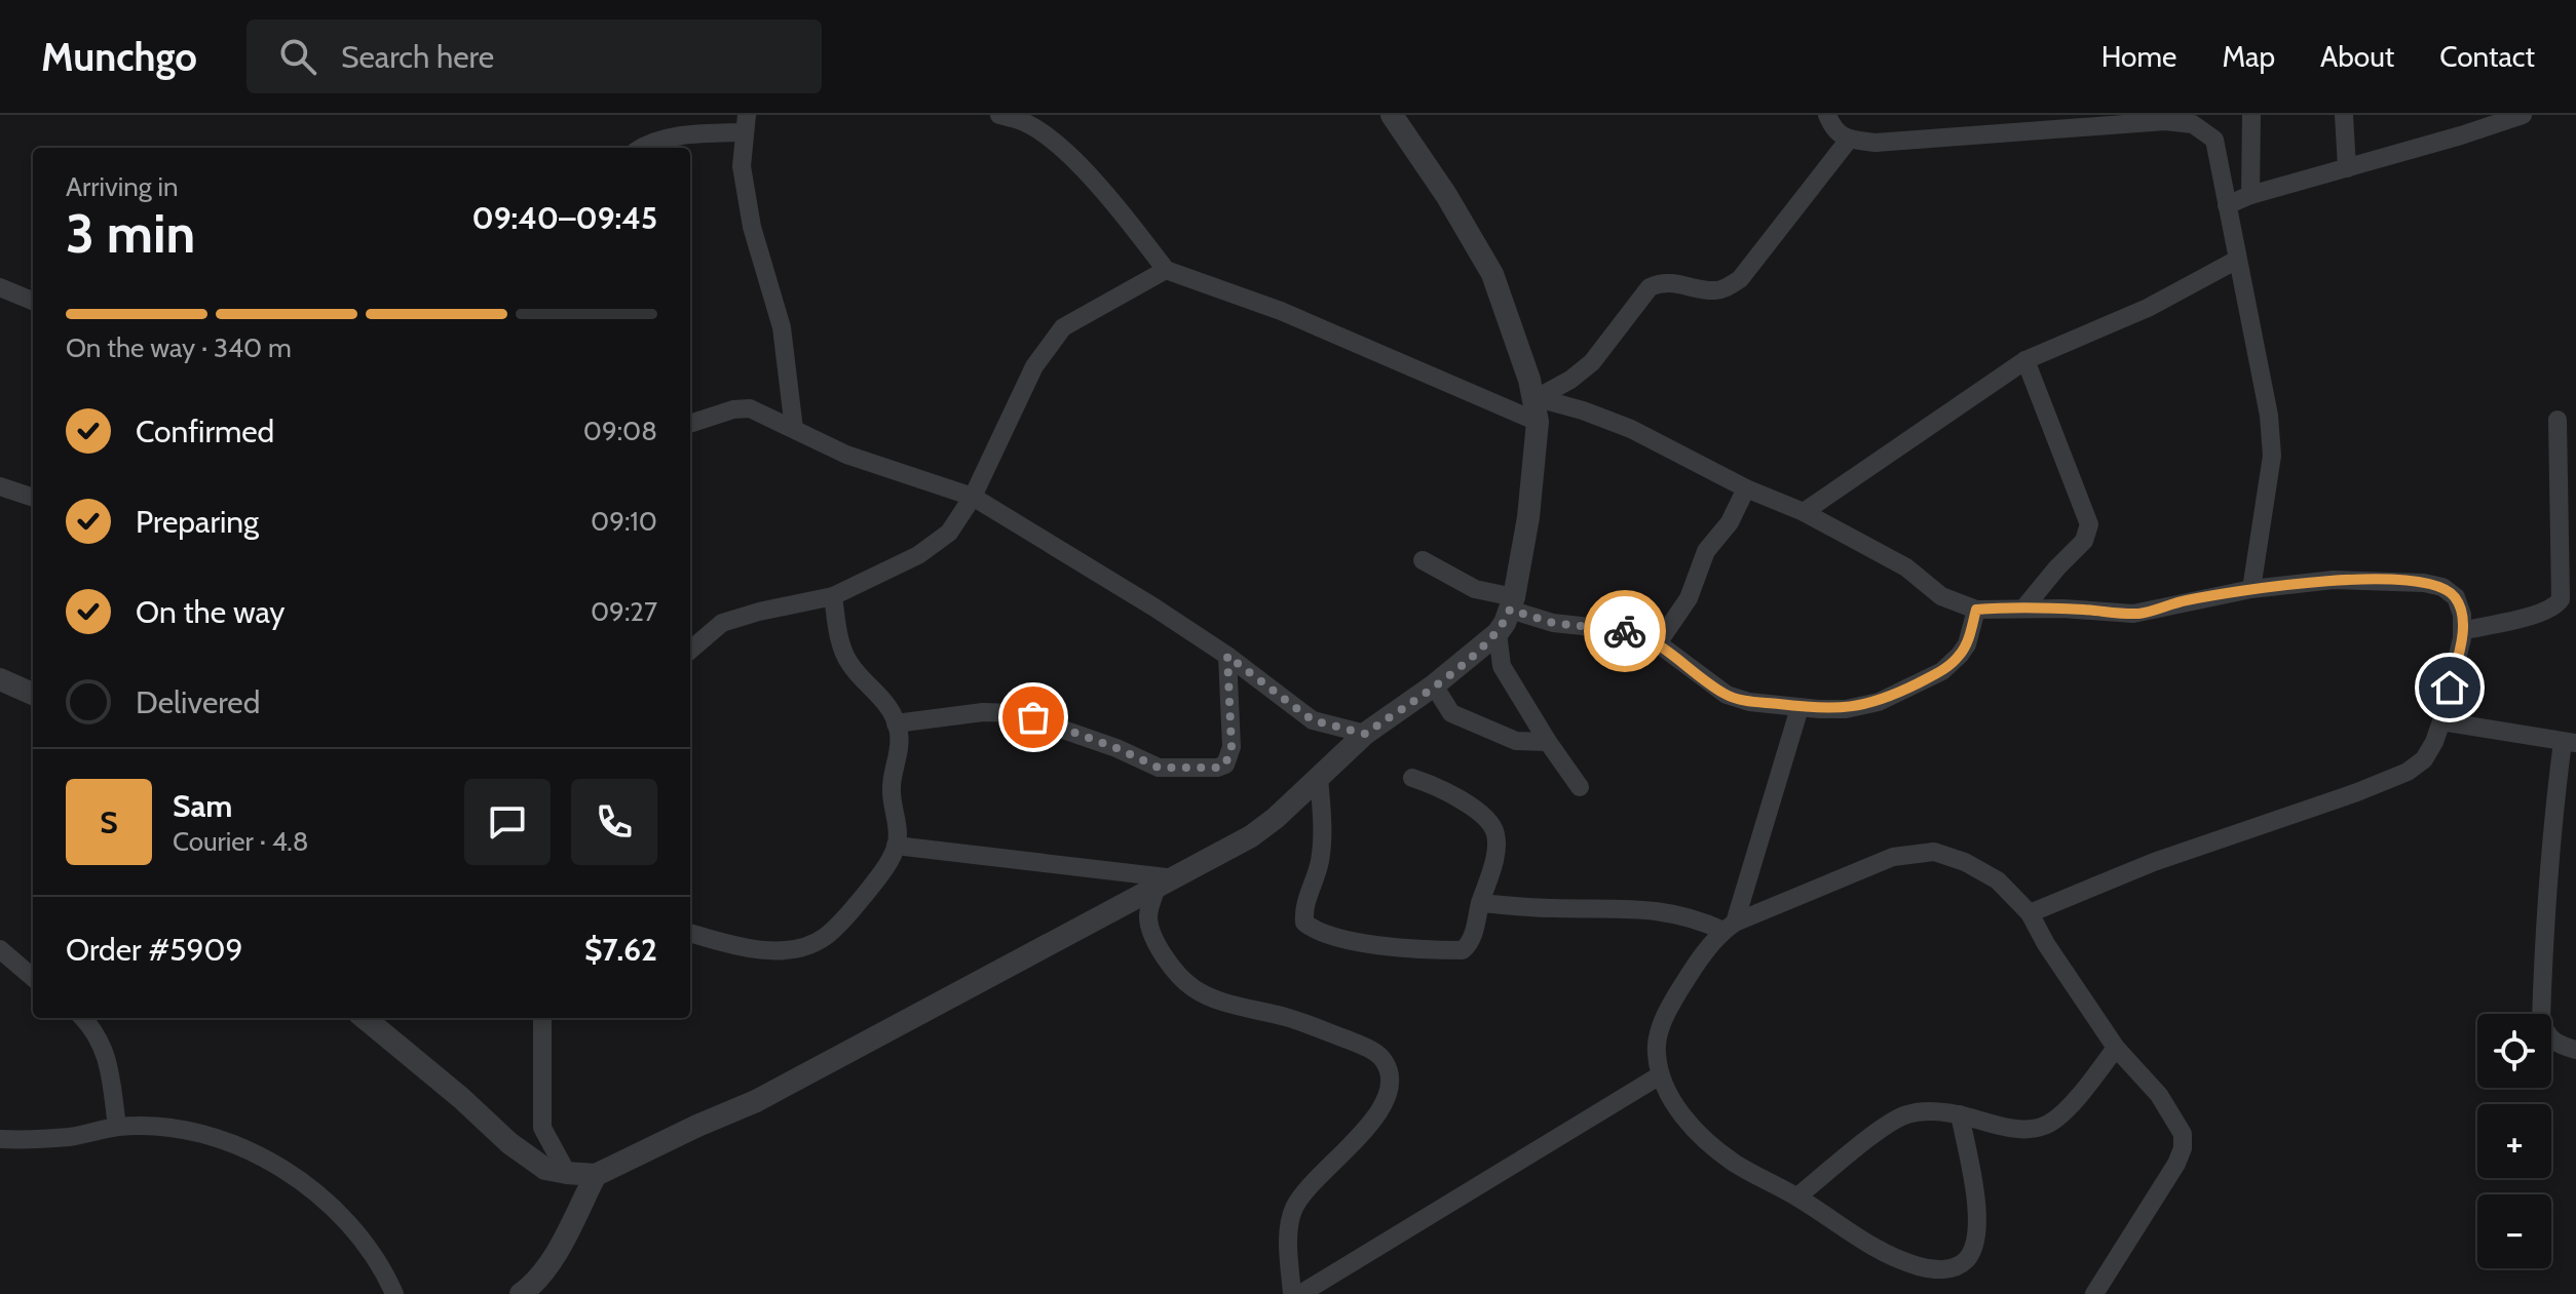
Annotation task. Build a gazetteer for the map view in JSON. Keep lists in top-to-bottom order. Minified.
{"page":{"header":"Munchgo","search":"Search here","nav":["Home","Map","About","Contact"],"heading":["3 min","Arriving in","09:40–09:45"],"panel":["Sam","Courier · 4.8","Order #5909","$7.62"],"bar":"On the way · 340 m","list":[["Confirmed","09:08"],["Preparing","09:10"],["On the way","09:27"],"Delivered"],"round":"S","map_buttons":["+","−"]}}
